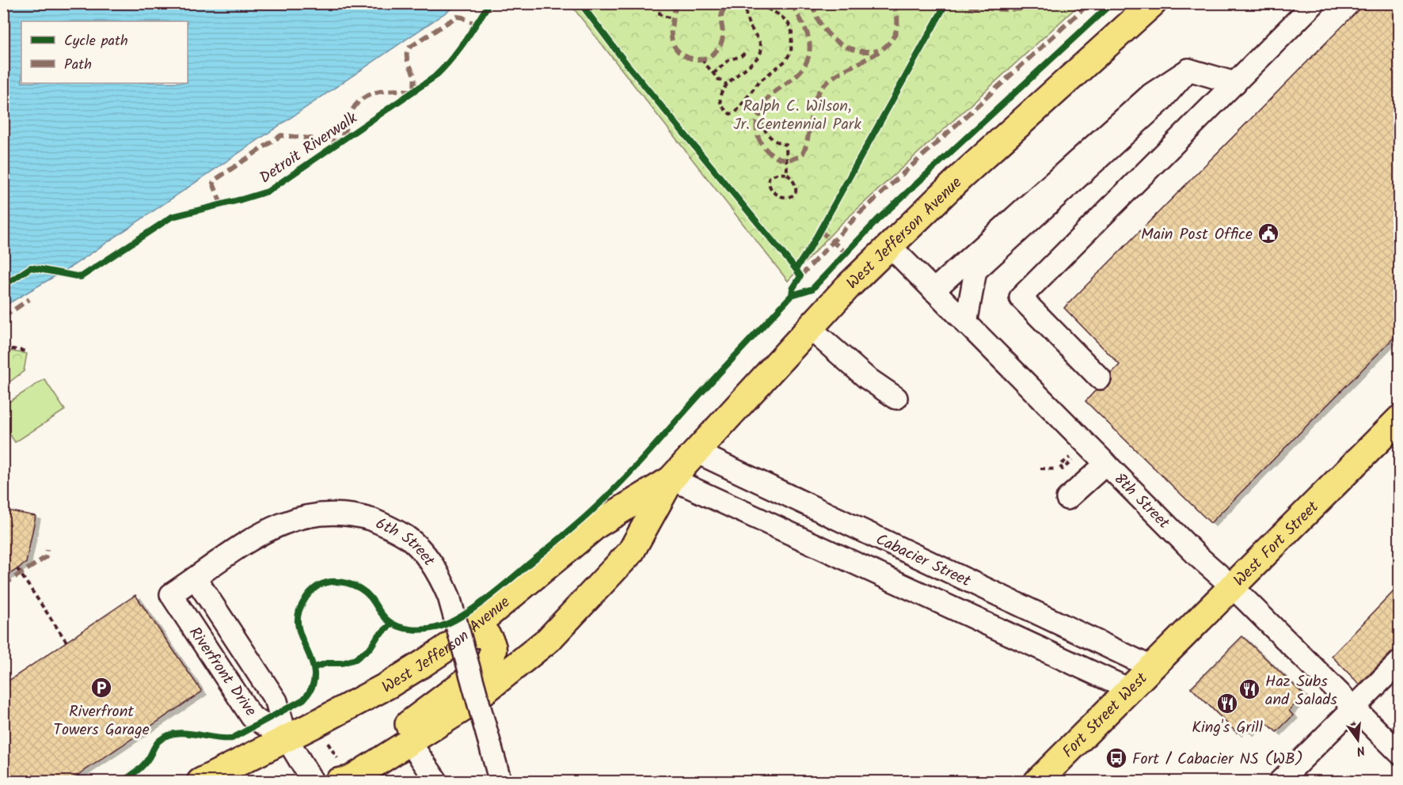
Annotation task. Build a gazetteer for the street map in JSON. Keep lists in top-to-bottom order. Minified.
{"streets":{"main road":["West Jefferson Avenue","West Fort Street","Fort Street West"],"street":["8th Street","6th Street","Cabacier Street","Riverfront Drive"],"cycle path":["Detroit Riverwalk"]},"crossings":[["West Jefferson Avenue","8th Street"],["West Jefferson Avenue","Cabacier Street"],["West Jefferson Avenue","Riverfront Drive"],["8th Street","West Fort Street"],["West Fort Street","Cabacier Street"],["West Fort Street","Fort Street West"],["6th Street","Riverfront Drive"],["Cabacier Street","Fort Street West"]],"parks":["Ralph C. Wilson, Jr. Centennial Park"],"places":{"public building":["Main Post Office"],"parking":["Riverfront Towers Garage"],"restaurant":["Haz Subs and Salads","King's Grill"],"bus stop":["Fort / Cabacier NS (WB)"]},"legend":["Cycle path","Path"],"north":"bottom"}
